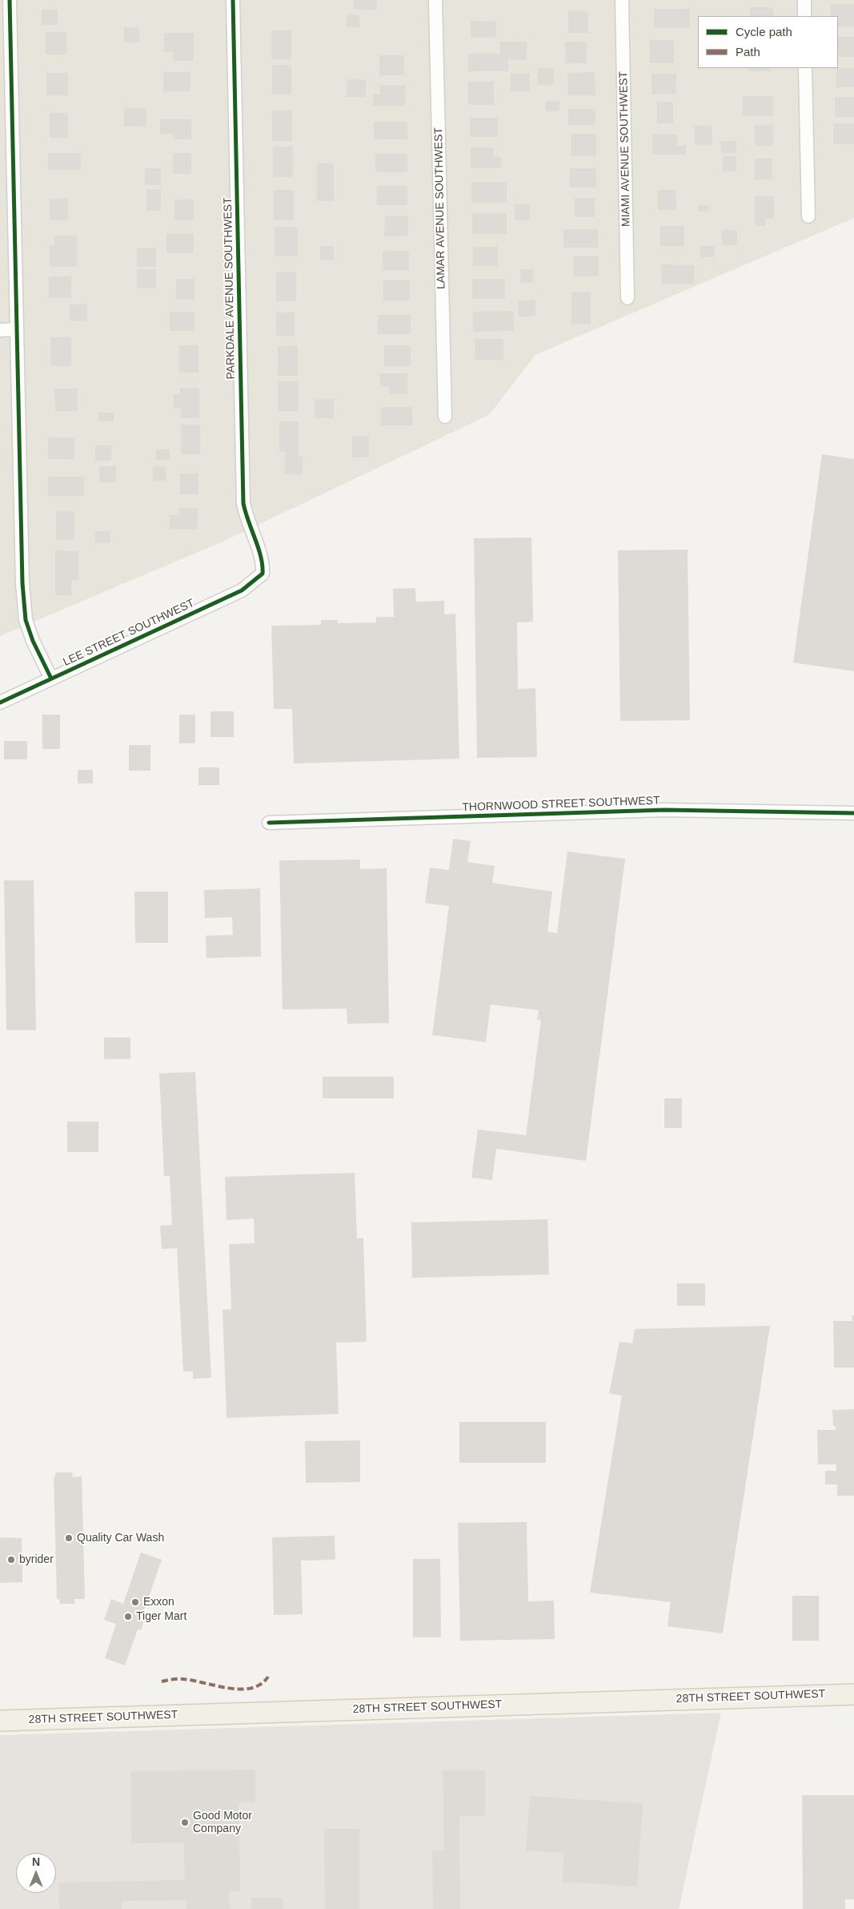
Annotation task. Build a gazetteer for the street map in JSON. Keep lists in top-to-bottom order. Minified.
{"streets":{"main road":["28TH STREET SOUTHWEST"],"street":["MIAMI AVENUE SOUTHWEST","LAMAR AVENUE SOUTHWEST","PARKDALE AVENUE SOUTHWEST","LEE STREET SOUTHWEST","THORNWOOD STREET SOUTHWEST"]},"crossings":[["PARKDALE AVENUE SOUTHWEST","LEE STREET SOUTHWEST"]],"places":["Quality Car Wash","byrider","Exxon","Tiger Mart","Good Motor Company"],"legend":["Cycle path","Path"],"north":"top"}
